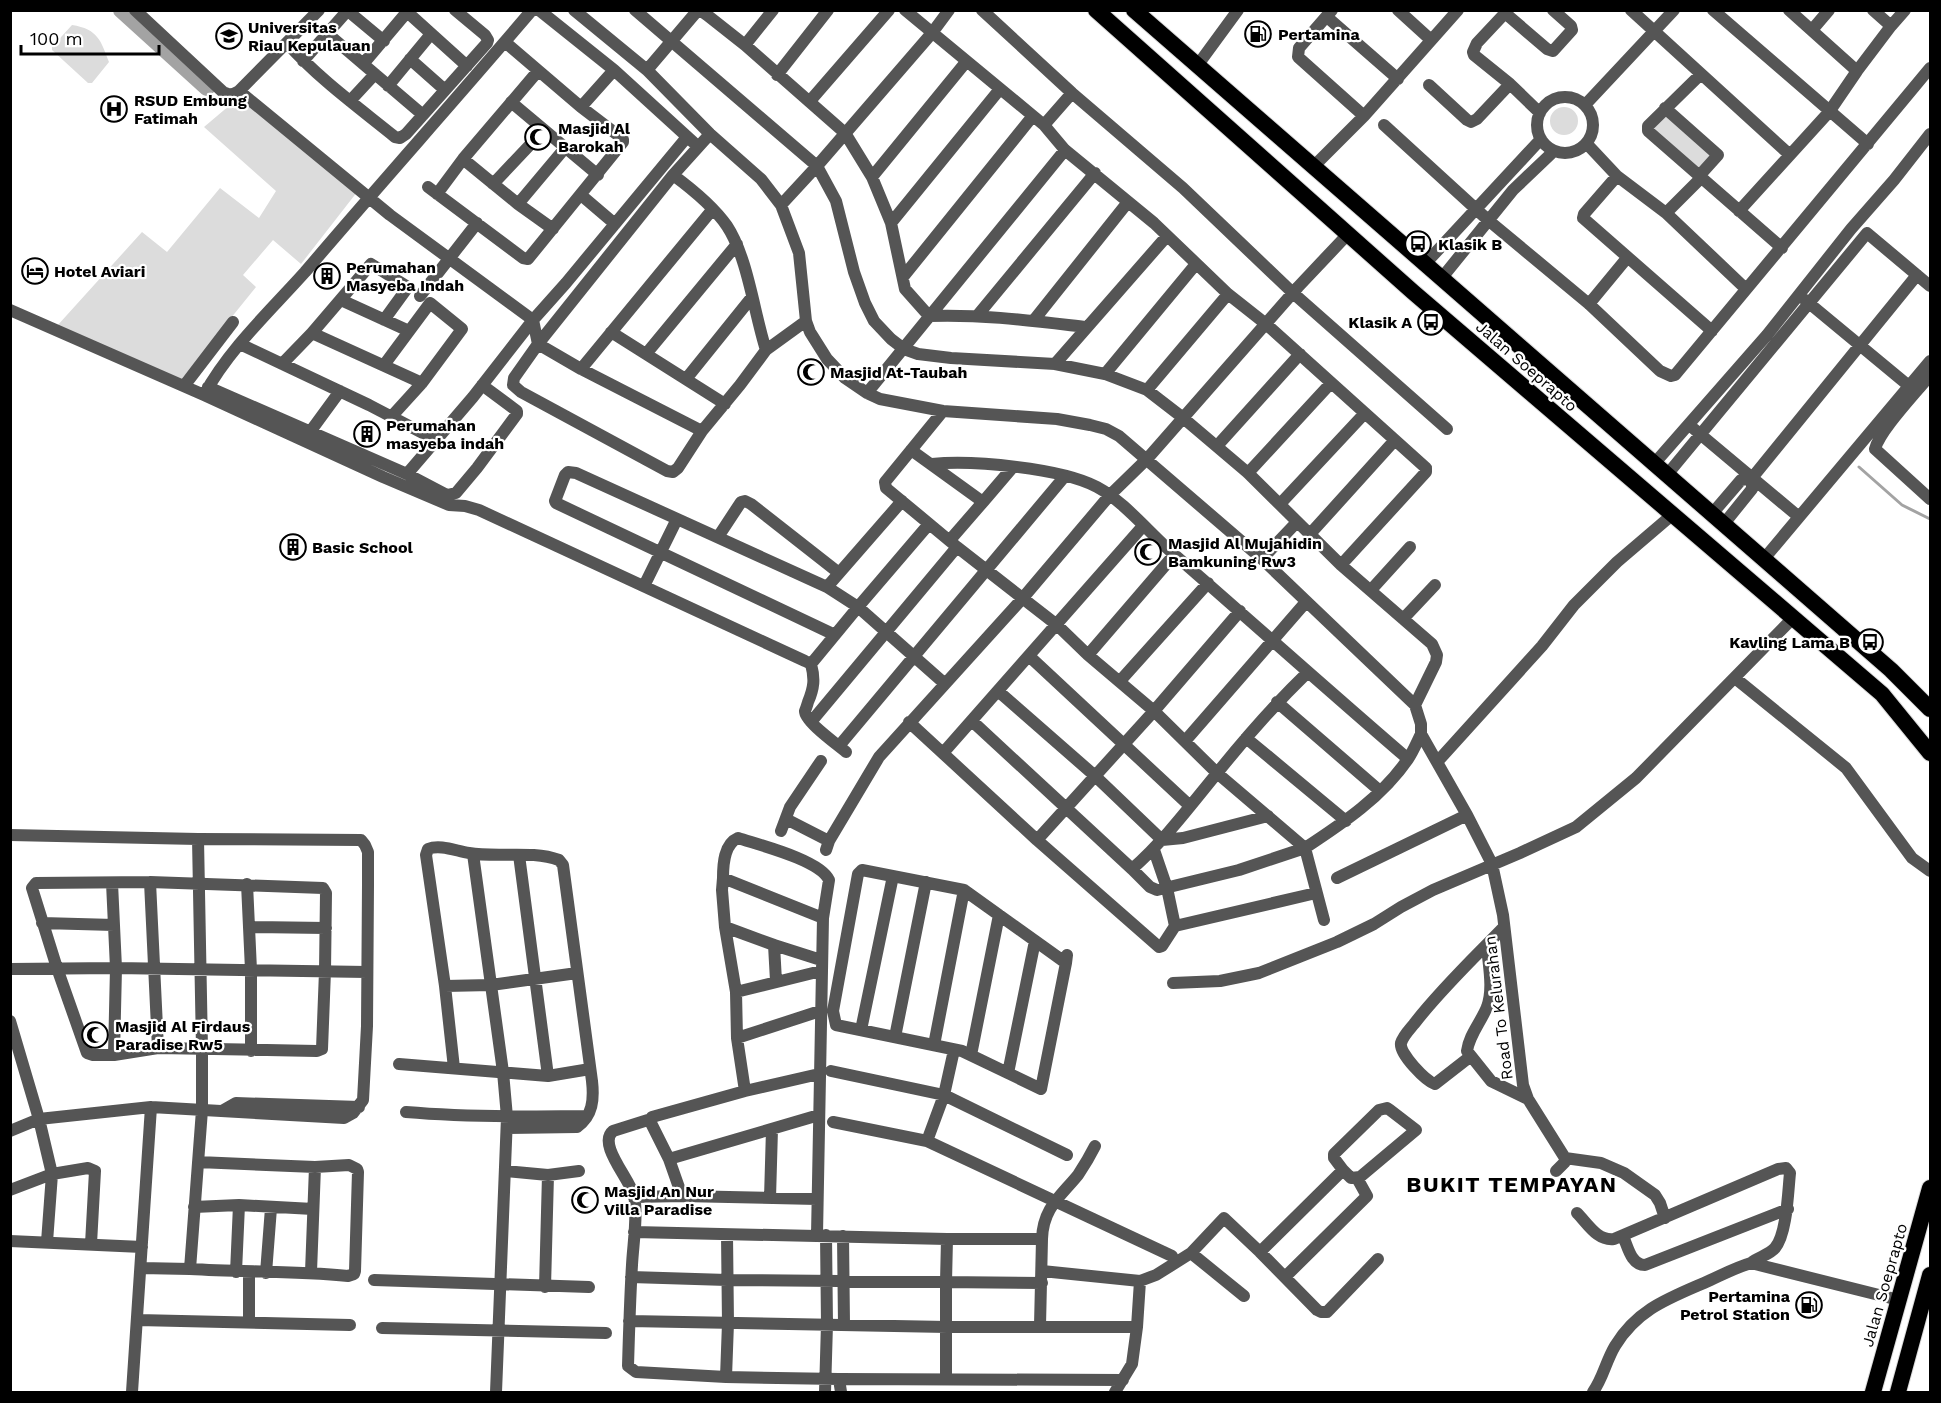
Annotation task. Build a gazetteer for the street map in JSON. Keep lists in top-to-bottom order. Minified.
{"streets":{"highway":["Jalan Soeprapto"],"street":["Road To Kelurahan"]},"districts":["BUKIT TEMPAYAN"],"places":{"fuel station":["Pertamina","Pertamina Petrol Station"],"school or university":["Universitas Riau Kepulauan"],"hospital":["RSUD Embung Fatimah"],"mosque":["Masjid Al Barokah","Masjid At-Taubah","Masjid Al Mujahidin Bamkuning Rw3","Masjid Al Firdaus Paradise Rw5","Masjid An Nur Villa Paradise"],"bus stop":["Klasik B","Klasik A","Kavling Lama B"],"hotel":["Hotel Aviari"],"building":["Perumahan Masyeba Indah","Perumahan masyeba indah","Basic School"]},"scale_bar":"100 m"}
